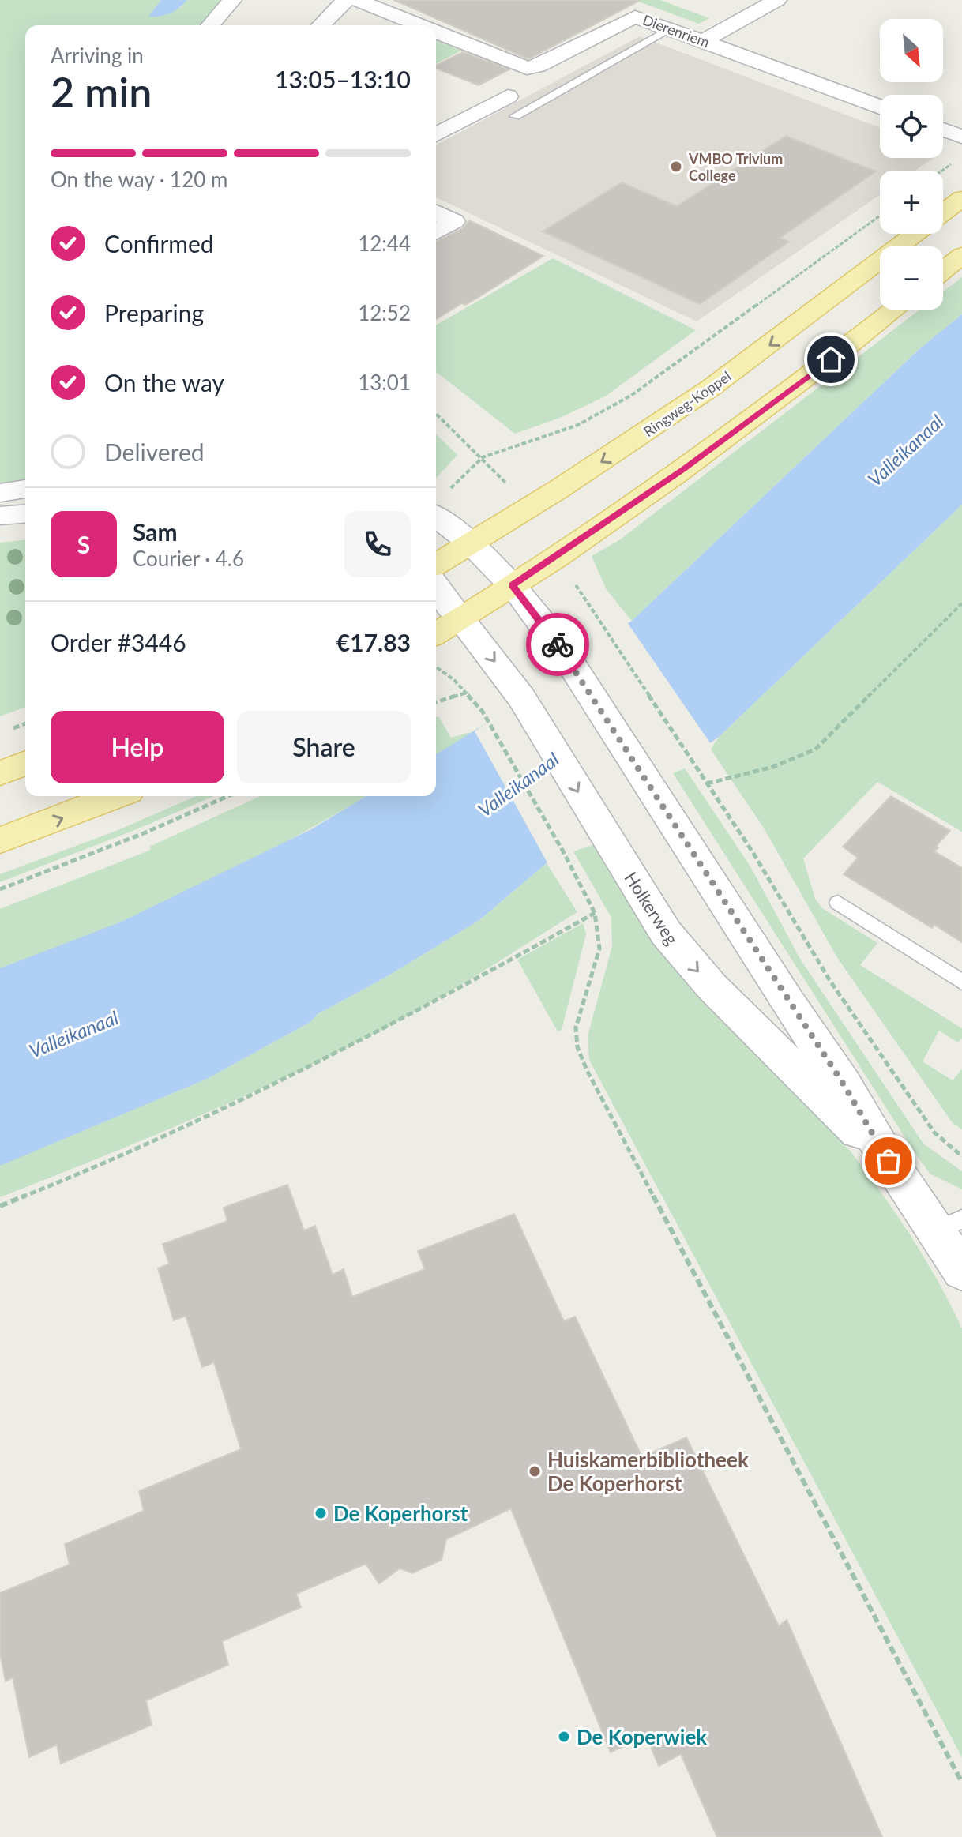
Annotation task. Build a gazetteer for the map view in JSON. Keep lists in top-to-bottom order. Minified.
{"streets":{"main road":["Ringweg-Koppel"],"street":["Dierenriem","Holkerweg"]},"crossings":[["Ringweg-Koppel","Holkerweg"]],"water":["Valleikanaal"],"places":["VMBO Trivium College","Huiskamerbibliotheek De Koperhorst","De Koperhorst","De Koperwiek"],"north":"bottom right","page":{"map_buttons":["+","−"],"heading":["2 min","Arriving in","13:05–13:10"],"panel":["Sam","Courier · 4.6","Order #3446","€17.83"],"bar":"On the way · 120 m","list":[["Confirmed","12:44"],["Preparing","12:52"],["On the way","13:01"],"Delivered"],"round":"S","buttons":["Help","Share"]}}
